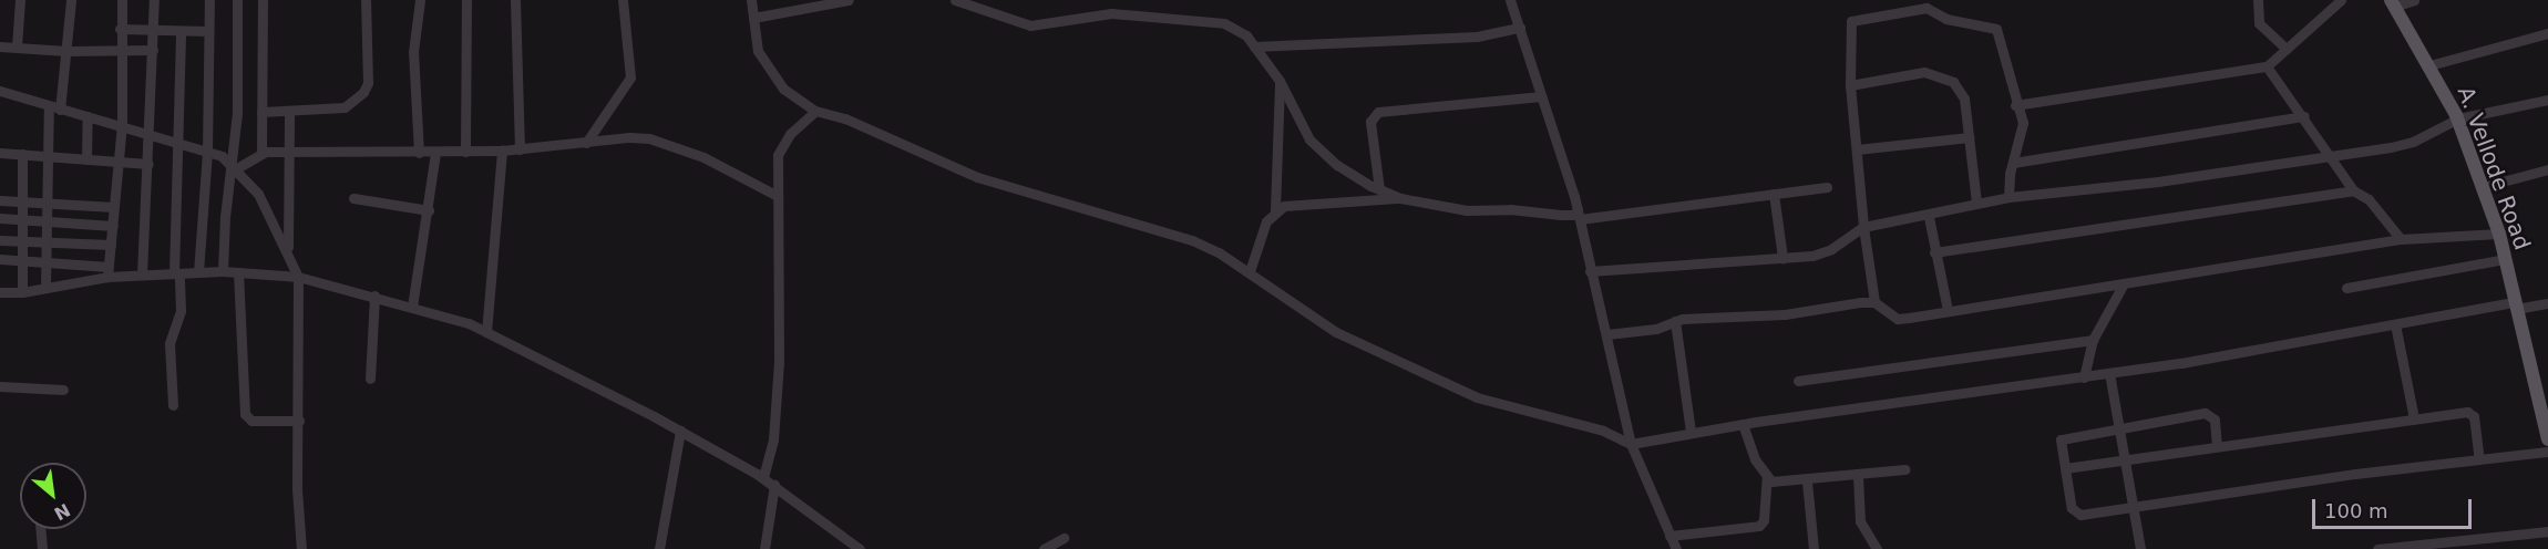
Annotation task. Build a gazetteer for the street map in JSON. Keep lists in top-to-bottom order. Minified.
{"streets":{"main road":["A. Vellode Road"]},"scale_bar":"100 m","north":"bottom right"}
